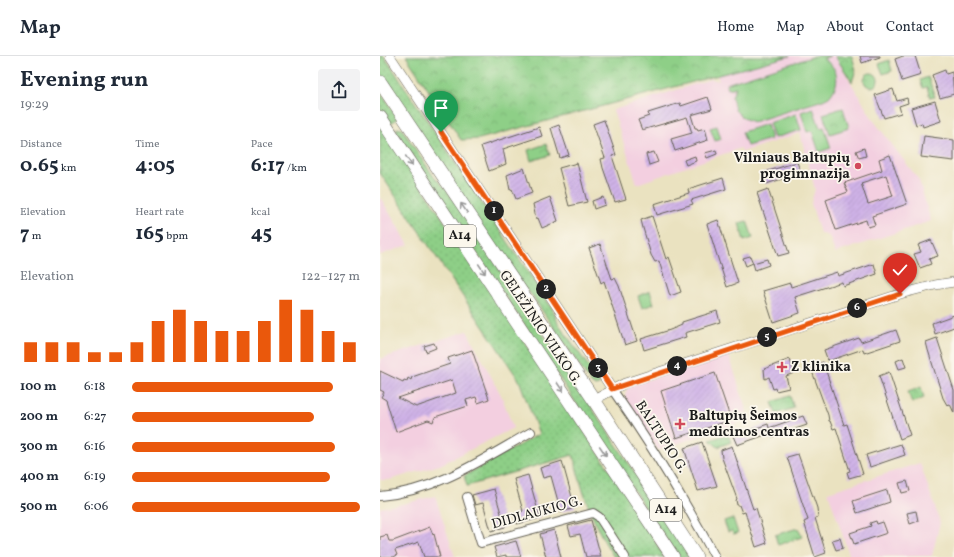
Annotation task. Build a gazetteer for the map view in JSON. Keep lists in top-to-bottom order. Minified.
{"streets":{"highway":["A14","GELEŽINIO VILKO G."],"street":["BALTUPIO G.","DIDLAUKIO G."]},"places":{"other":["Vilniaus Baltupių progimnazija"],"health":["Z klinika","Baltupių Šeimos medicinos centras"]},"page":{"header":"Map","nav":["Home","Map","About","Contact"],"heading":["Evening run","19:29"],"stats":[["Distance","0.65 km"],["Time","4:05"],["Pace","6:17 /km"],["Elevation","7 m"],["Heart rate","165 bpm"],["kcal","45"]],"pins":["1","2","6","5","4","3"],"chart":["Elevation","122–127 m"],"list":[{"name":"100 m","note":"6:18"},{"name":"200 m","note":"6:27"},{"name":"300 m","note":"6:16"},{"name":"400 m","note":"6:19"},{"name":"500 m","note":"6:06"}]}}
